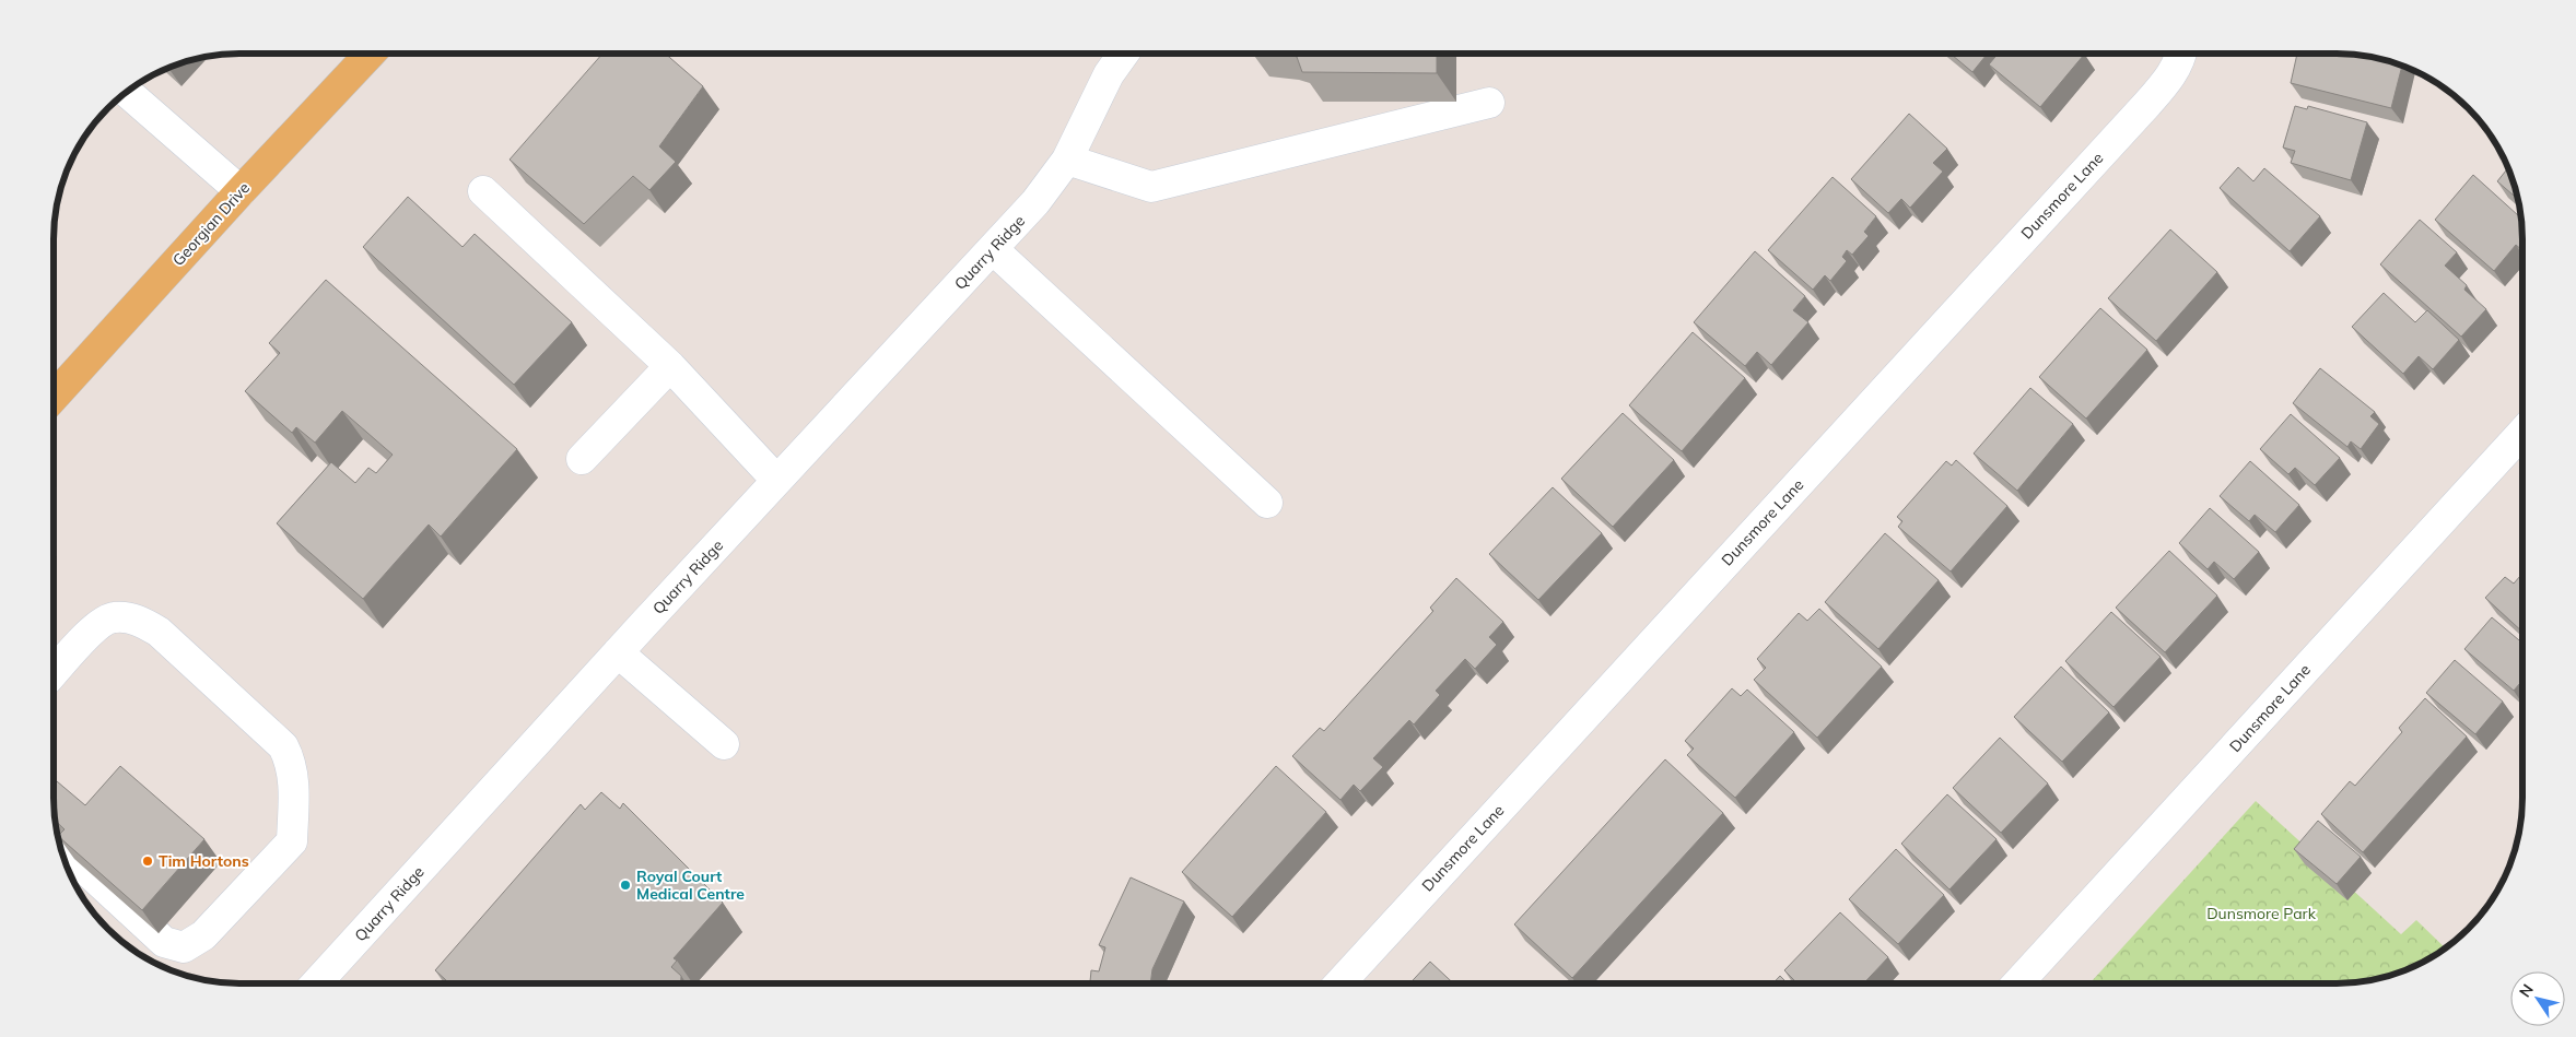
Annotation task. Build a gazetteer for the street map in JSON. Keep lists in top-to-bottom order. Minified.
{"streets":{"main road":["Georgian Drive"],"street":["Dunsmore Lane","Quarry Ridge"]},"parks":["Dunsmore Park"],"places":["Tim Hortons","Royal Court Medical Centre"],"north":"top left"}
